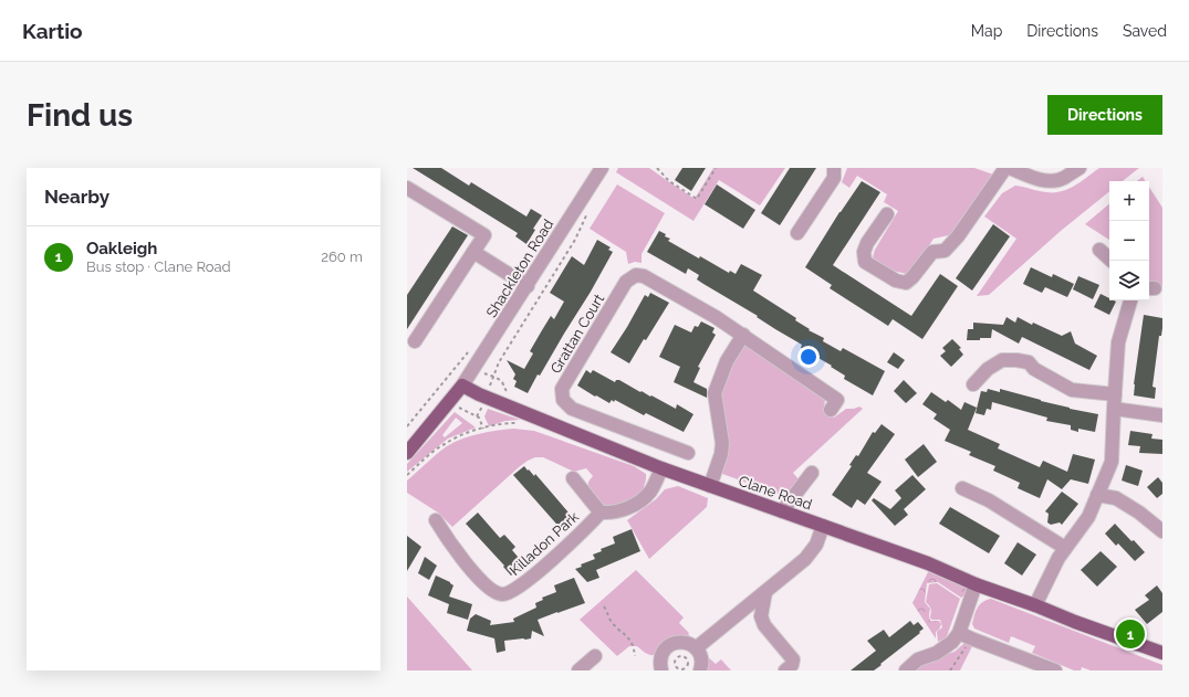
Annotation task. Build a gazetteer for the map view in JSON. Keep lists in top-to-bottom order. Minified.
{"streets":{"main road":["Clane Road"],"street":["Shackleton Road","Grattan Court","Killadon Park"]},"crossings":[["Shackleton Road","Clane Road"],["Clane Road","Killadon Park"]],"page":{"header":"Kartio","nav":["Map","Directions","Saved"],"buttons":"Directions","title":"Find us","heading":"Nearby","map_buttons":["+","−"],"list":[{"mark":"1","name":"Oakleigh","note":"Bus stop · Clane Road","value":"260 m"}],"pins":"1"}}
